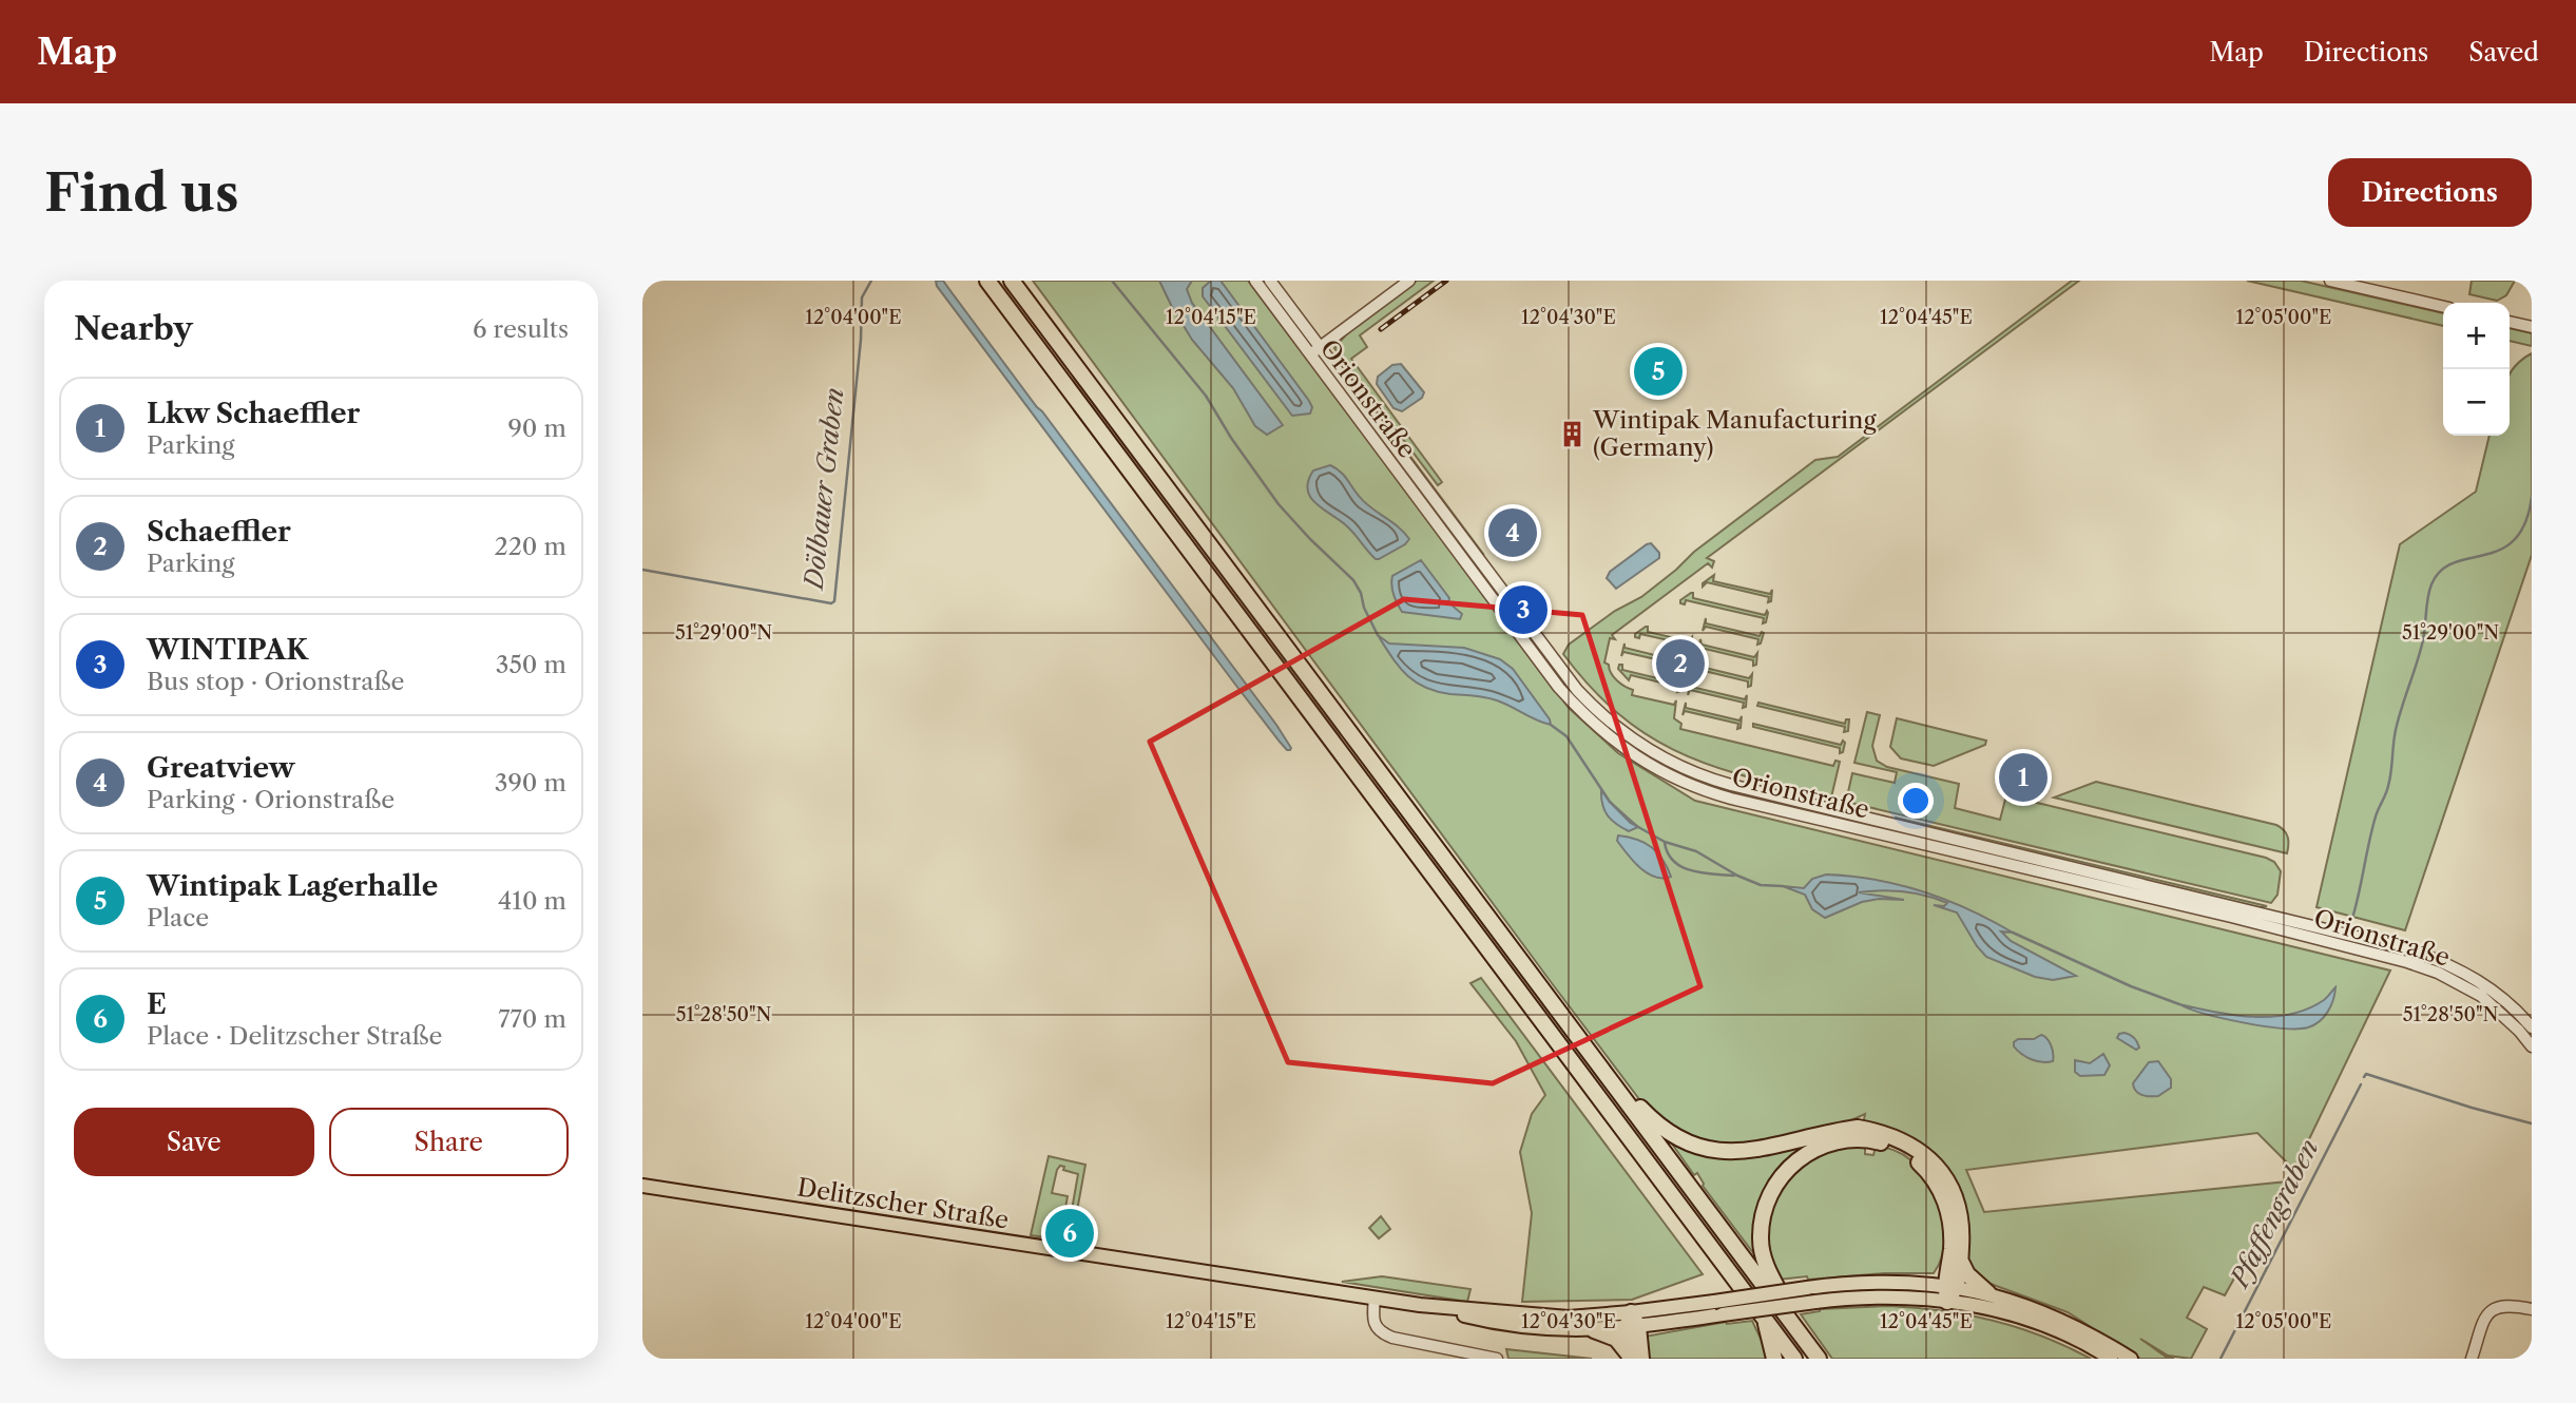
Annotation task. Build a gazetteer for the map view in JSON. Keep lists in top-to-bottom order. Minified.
{"streets":{"main road":["Delitzscher Straße"],"street":["Orionstraße"]},"water":["Dölbauer Graben","Pfaffengraben"],"places":{"building":["Wintipak Manufacturing (Germany)"]},"page":{"header":"Map","nav":["Map","Directions","Saved"],"buttons":["Directions",["Save","Share"]],"title":"Find us","heading":["Nearby","6 results"],"map_buttons":["+","−"],"pins":["5","4","3","2","1","6"],"list":[{"mark":"1","name":"Lkw Schaeffler","note":"Parking","value":"90 m"},{"mark":"2","name":"Schaeffler","note":"Parking","value":"220 m"},{"mark":"3","name":"WINTIPAK","note":"Bus stop · Orionstraße","value":"350 m"},{"mark":"4","name":"Greatview","note":"Parking · Orionstraße","value":"390 m"},{"mark":"5","name":"Wintipak Lagerhalle","note":"Place","value":"410 m"},{"mark":"6","name":"E","note":"Place · Delitzscher Straße","value":"770 m"}]},"coordinates":["12°04'00\"E","12°04'15\"E","12°04'30\"E","12°04'45\"E","12°05'00\"E","51°29'00\"N","51°28'50\"N"]}
